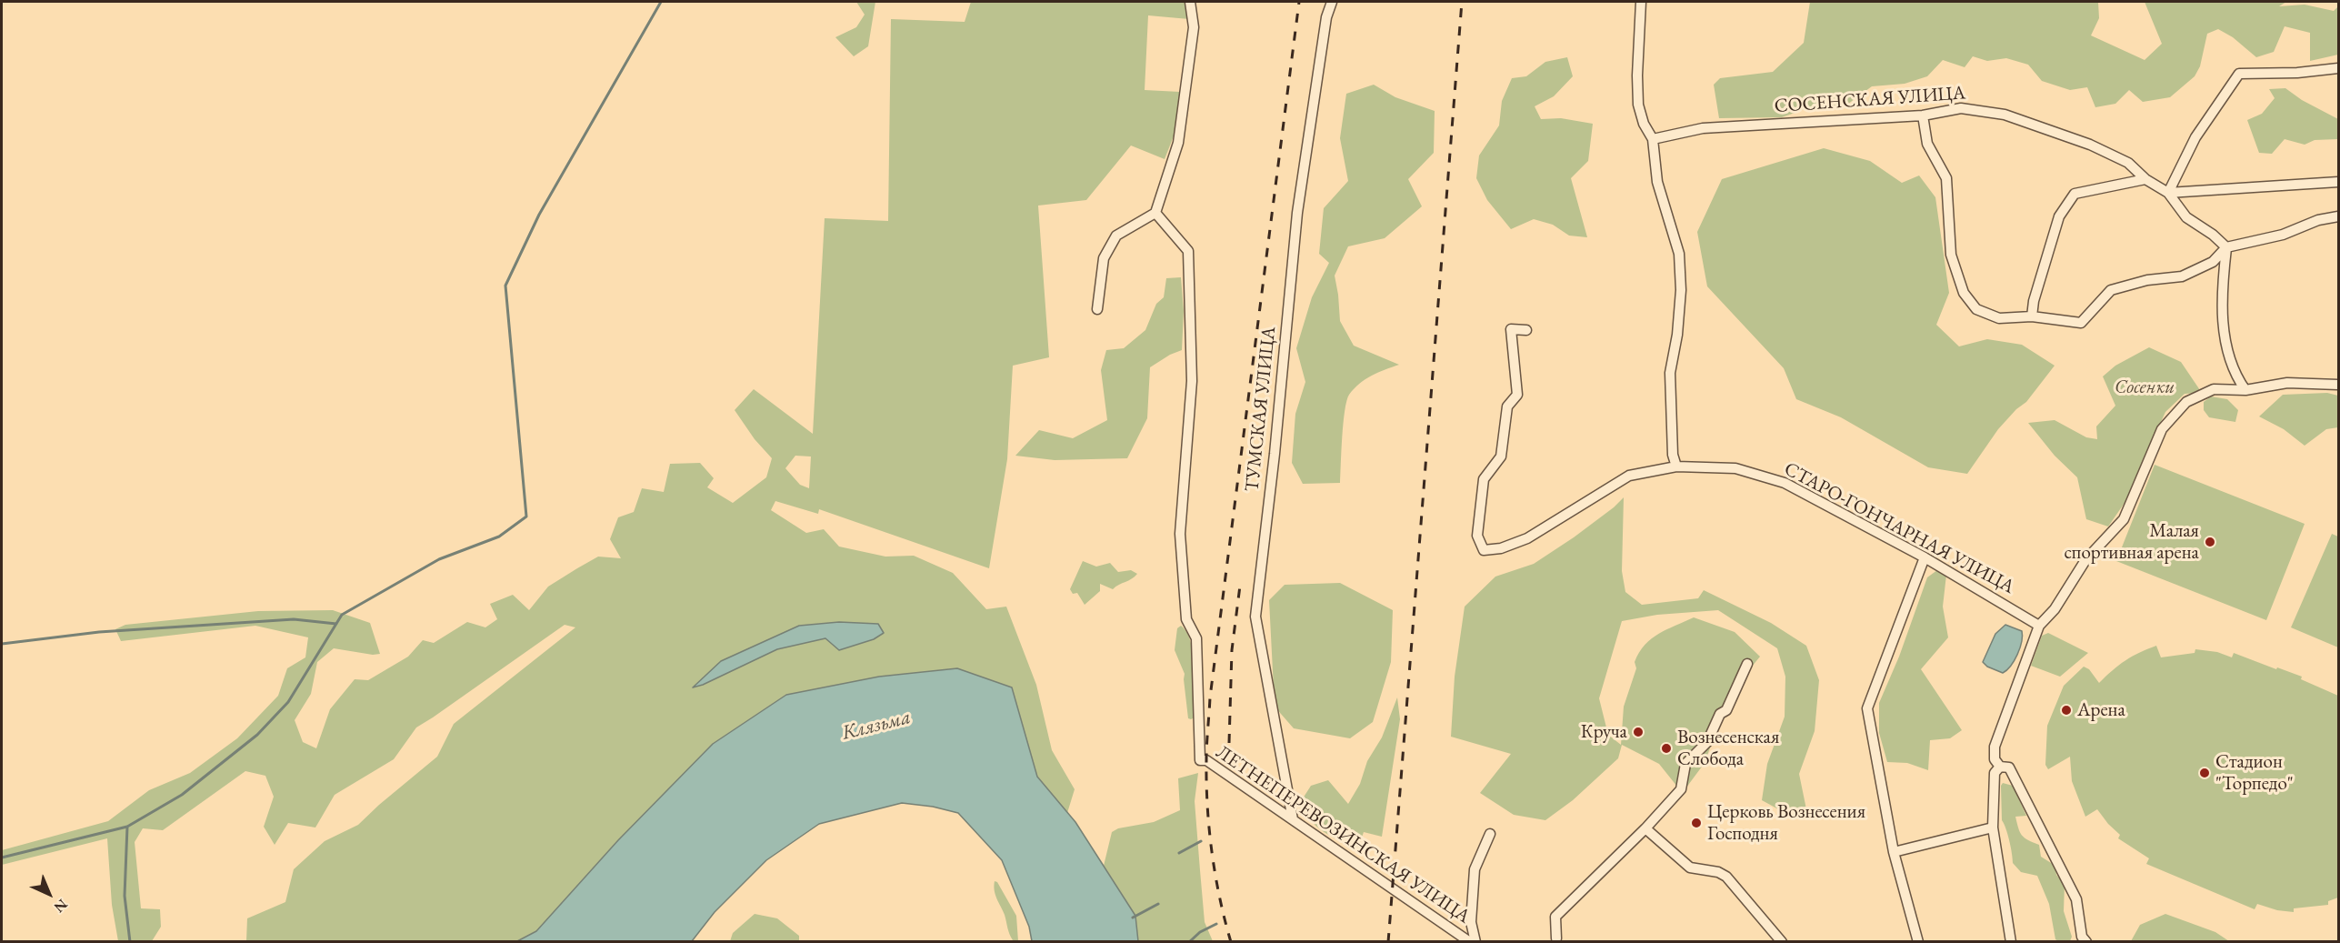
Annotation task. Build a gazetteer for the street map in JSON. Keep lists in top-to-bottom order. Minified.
{"streets":{"street":["СОСЕНСКАЯ УЛИЦА","ТУМСКАЯ УЛИЦА","СТАРО-ГОНЧАРНАЯ УЛИЦА","ЛЕТНЕПЕРЕВОЗИНСКАЯ УЛИЦА"]},"crossings":[["ТУМСКАЯ УЛИЦА","ЛЕТНЕПЕРЕВОЗИНСКАЯ УЛИЦА"]],"water":["Клязьма"],"parks":["Сосенки"],"places":["Малая спортивная арена","Арена","Круча","Вознесенская Слобода","Стадион \"Торпедо\"","Церковь Вознесения Господня"],"north":"bottom right"}
